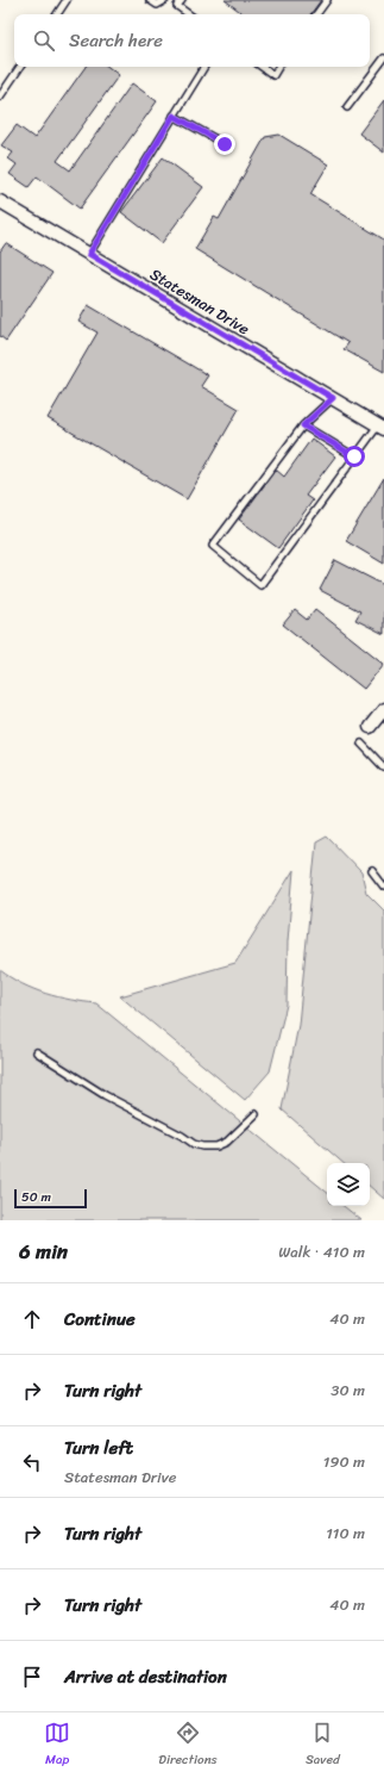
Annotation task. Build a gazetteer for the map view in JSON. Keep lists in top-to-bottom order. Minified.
{"streets":{"street":["Statesman Drive"]},"scale_bar":"50 m","page":{"search":"Search here","scale":"50 m","heading":["6 min","Walk · 410 m"],"list":[["Continue","40 m"],["Turn right","30 m"],["Turn left","Statesman Drive","190 m"],["Turn right","110 m"],["Turn right","40 m"],"Arrive at destination"],"nav":["Map","Directions","Saved"]}}
